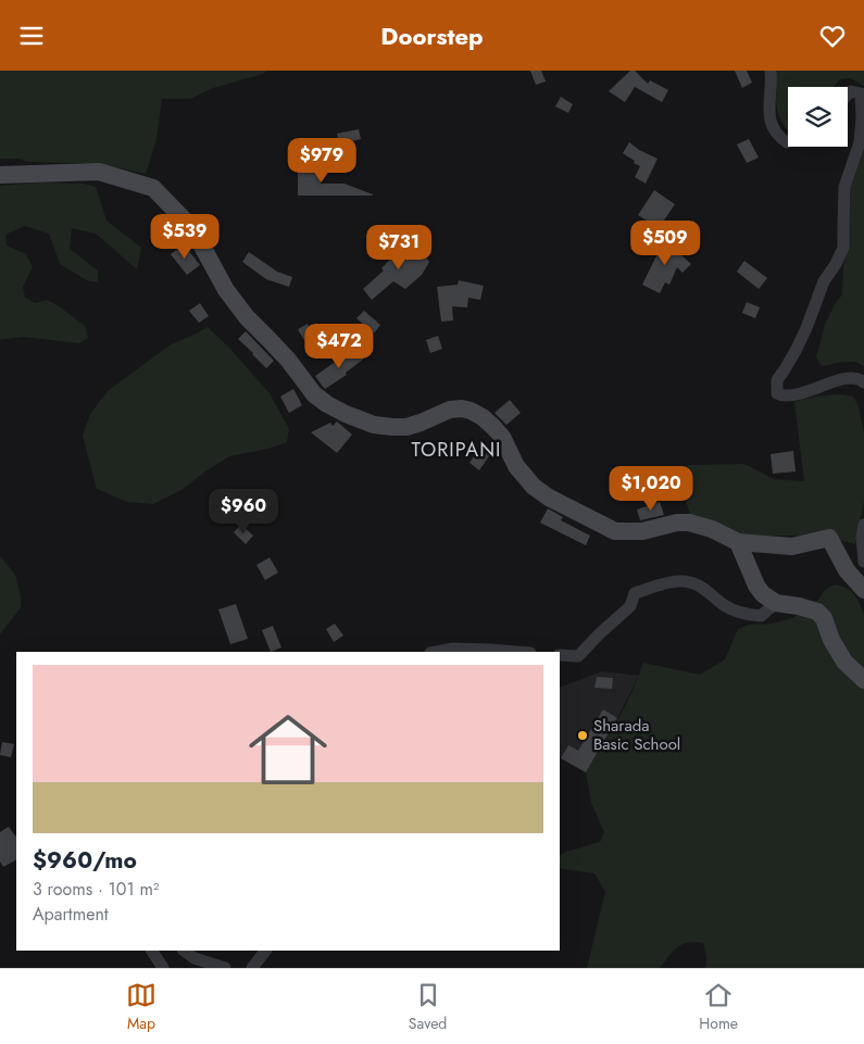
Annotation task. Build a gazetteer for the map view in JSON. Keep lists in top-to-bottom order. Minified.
{"districts":["TORIPANI"],"places":["Sharada Basic School"],"page":{"header":"Doorstep","price":["$979","$539","$509","$731","$472","$1,020","$960"],"list":[{"name":"$960/mo","note":"3 rooms · 101 m² · Apartment"}],"tabs":["Map","Saved","Home"]}}
